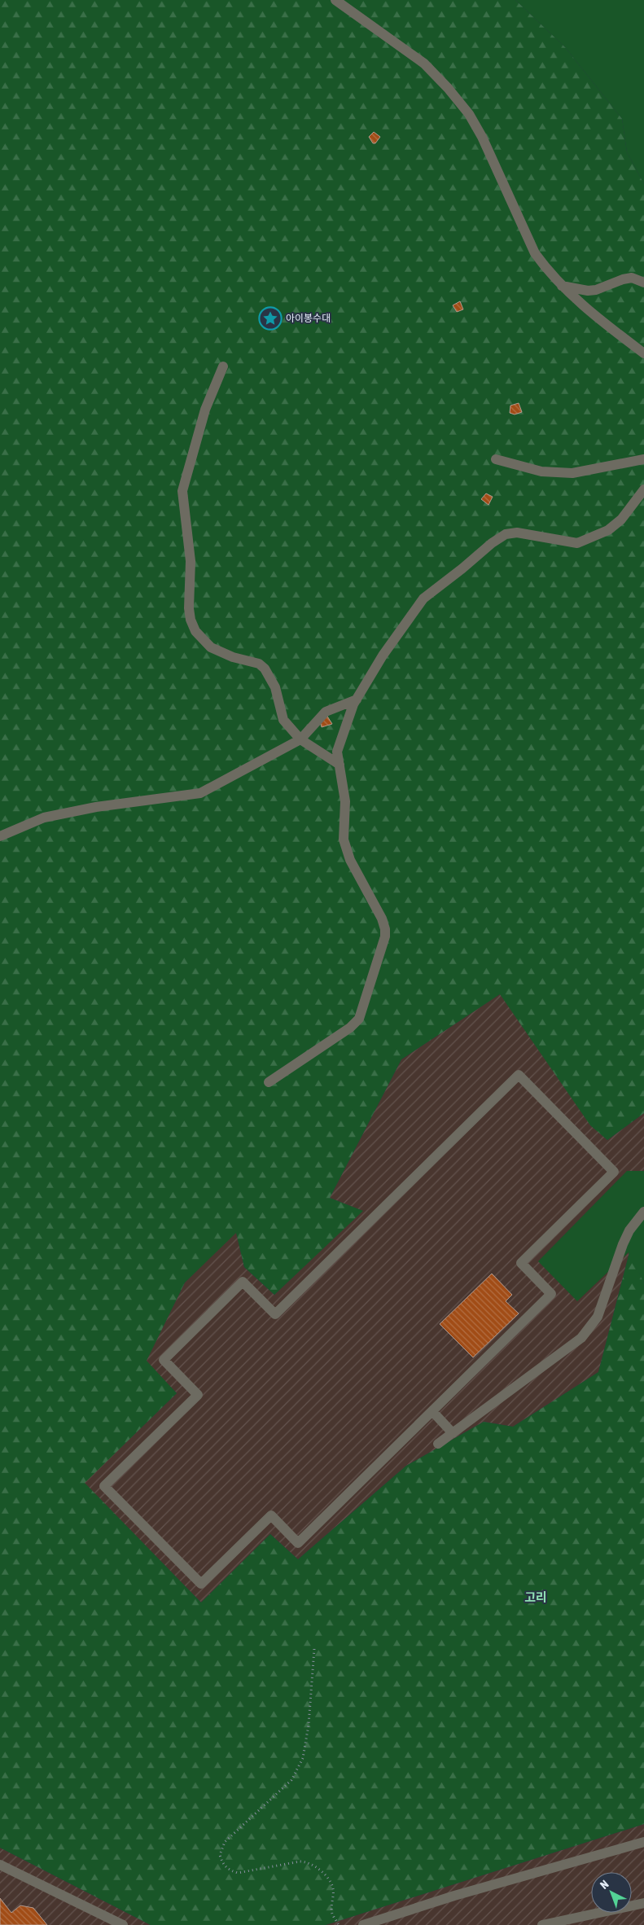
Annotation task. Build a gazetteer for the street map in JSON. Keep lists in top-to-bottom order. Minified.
{"districts":["고리"],"places":{"place":["아이봉수대"]},"north":"top left"}
